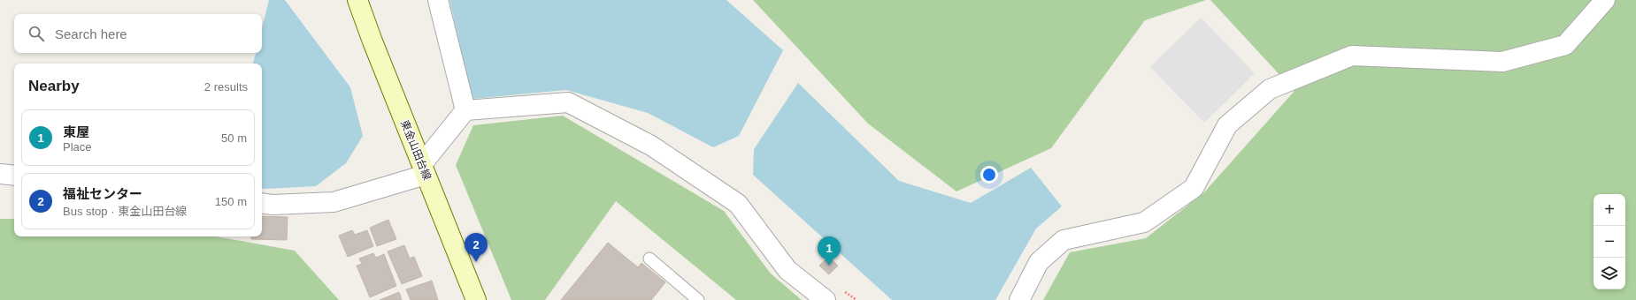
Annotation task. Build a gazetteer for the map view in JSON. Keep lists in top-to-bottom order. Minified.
{"streets":{"main road":["東金山田台線"]},"page":{"search":"Search here","heading":["Nearby","2 results"],"list":[{"mark":"1","name":"東屋","note":"Place","value":"50 m"},{"mark":"2","name":"福祉センター","note":"Bus stop · 東金山田台線","value":"150 m"}],"map_buttons":["+","−"],"pins":["2","1"]}}
